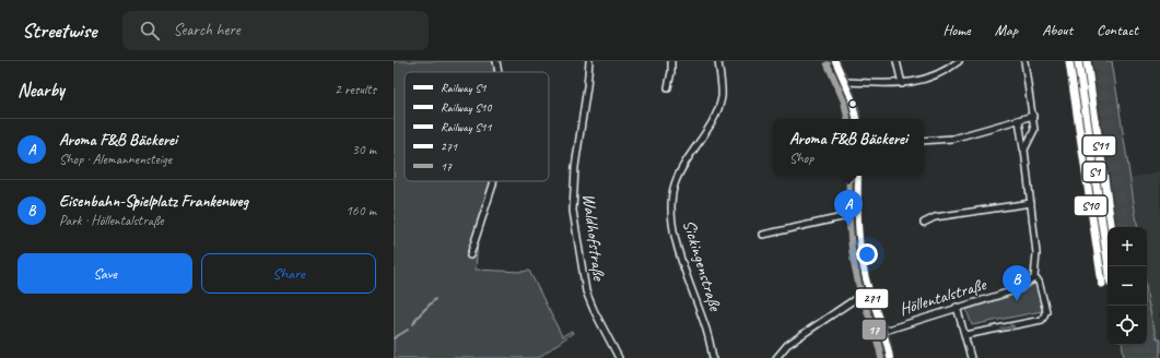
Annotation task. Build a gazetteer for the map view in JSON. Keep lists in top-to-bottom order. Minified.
{"streets":{"street":["Waldhofstraße","Sickingenstraße","Höllentalstraße"]},"lines":["rail line S1","rail line S11","transit line 271","rail line S10","transit line 17"],"legend":["Railway S1","Railway S10","Railway S11","271","17"],"page":{"header":"Streetwise","search":"Search here","nav":["Home","Map","About","Contact"],"heading":["Nearby","2 results"],"list":[{"mark":"A","name":"Aroma F&B Bäckerei","note":"Shop · Alemannensteige","value":"30 m"},{"mark":"B","name":"Eisenbahn-Spielplatz Frankenweg","note":"Park · Höllentalstraße","value":"160 m"}],"popup":["Aroma F&B Bäckerei","Shop"],"pins":["A","B"],"map_buttons":["+","−"],"buttons":["Save","Share"]}}
